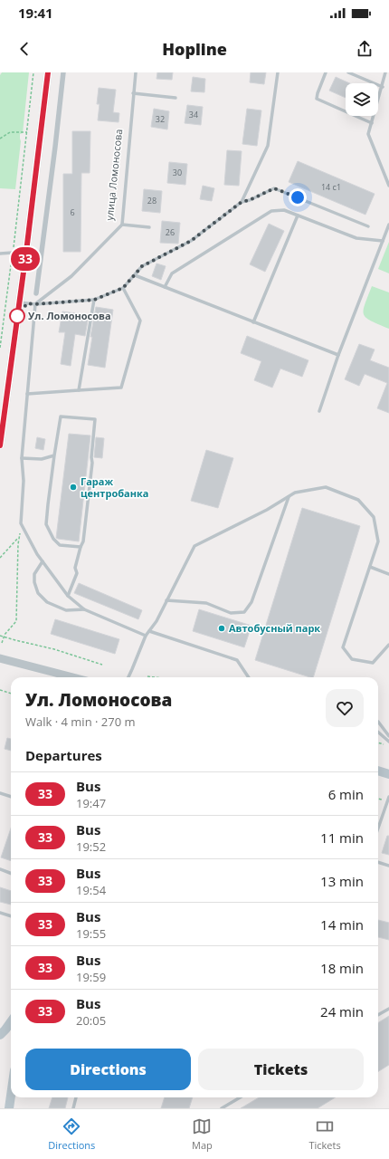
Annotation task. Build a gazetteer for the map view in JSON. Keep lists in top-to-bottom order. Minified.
{"streets":{"lane":["улица Ломоносова"]},"places":["Ул. Ломоносова","Гараж центробанка","Автобусный парк"],"lines":["bus line 33"],"house_numbers":["34","32","30","14 с1","28","6","26"],"page":{"status":"19:41","header":"Hopline","on_map":"33","heading":[["Ул. Ломоносова","Walk · 4 min · 270 m"],"Departures"],"list":[{"mark":"33","name":"Bus","note":"19:47","value":"6 min"},{"mark":"33","name":"Bus","note":"19:52","value":"11 min"},{"mark":"33","name":"Bus","note":"19:54","value":"13 min"},{"mark":"33","name":"Bus","note":"19:55","value":"14 min"},{"mark":"33","name":"Bus","note":"19:59","value":"18 min"},{"mark":"33","name":"Bus","note":"20:05","value":"24 min"}],"buttons":["Directions","Tickets"],"tabs":["Directions","Map","Tickets"]}}
